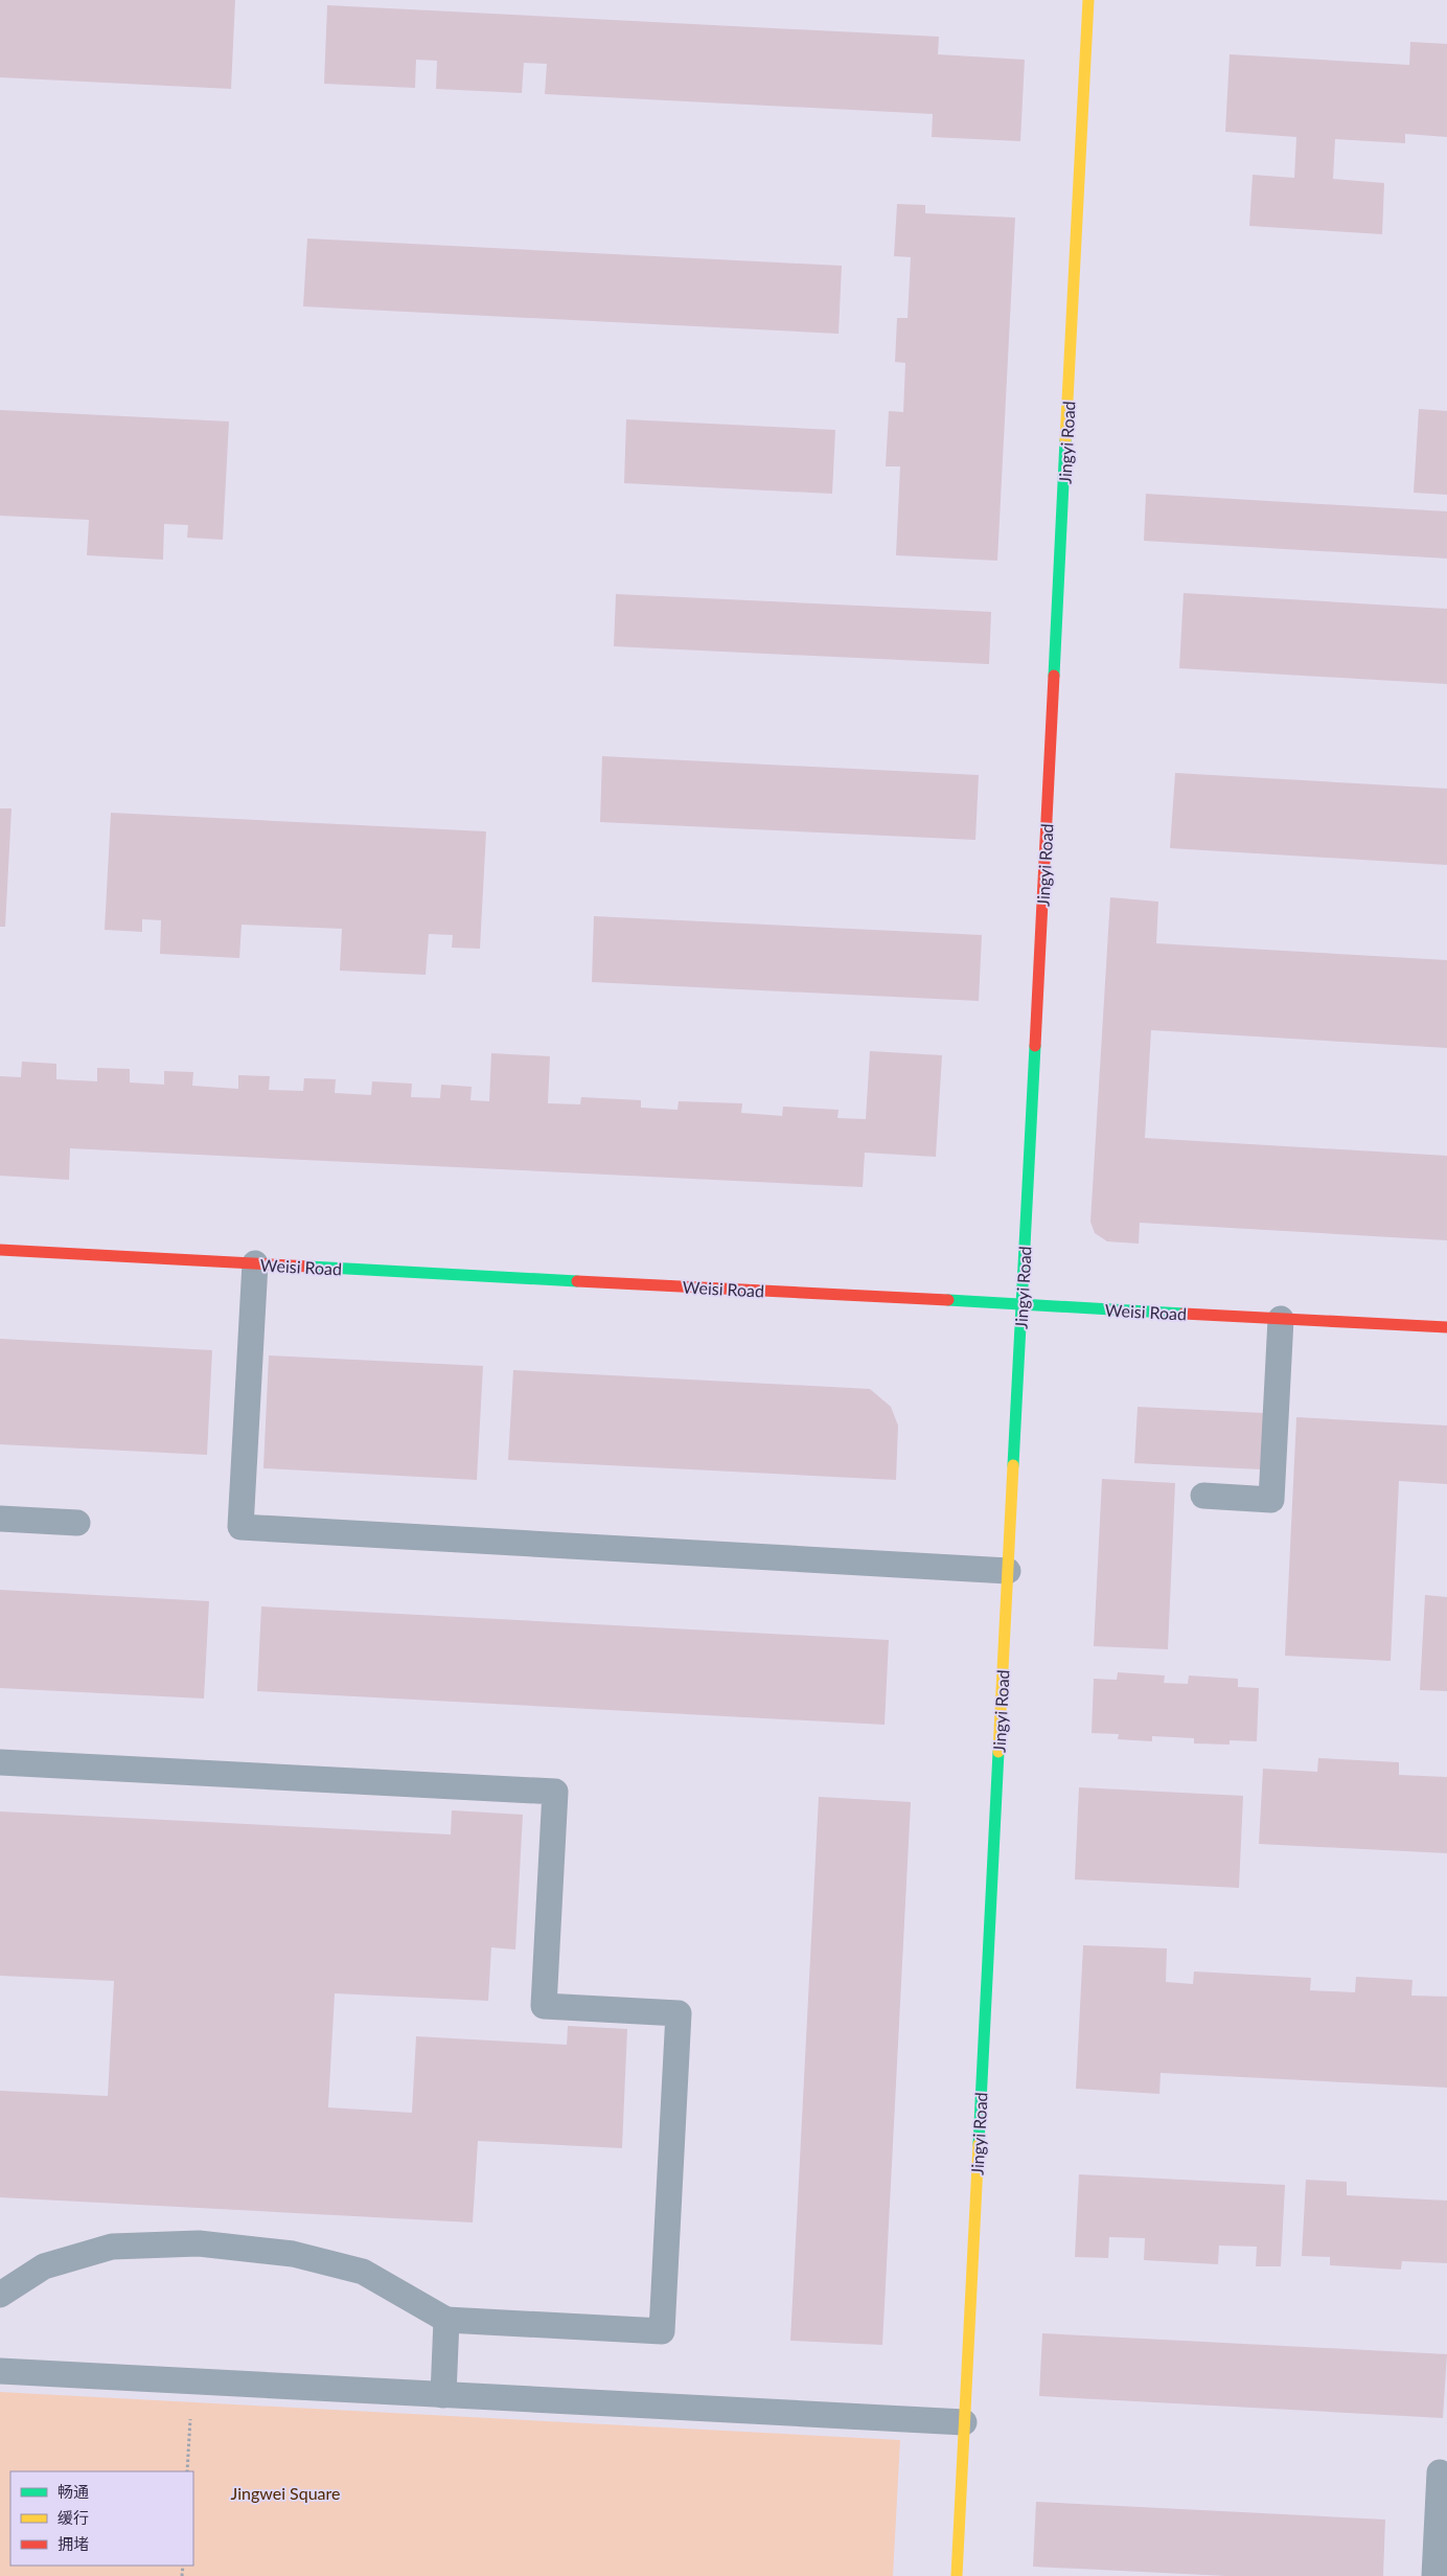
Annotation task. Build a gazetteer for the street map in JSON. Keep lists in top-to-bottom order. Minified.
{"streets":{"street":["Jingyi Road","Weisi Road"]},"crossings":[["Jingyi Road","Weisi Road"]],"parks":["Jingwei Square"],"legend":["畅通","缓行","拥堵"]}
